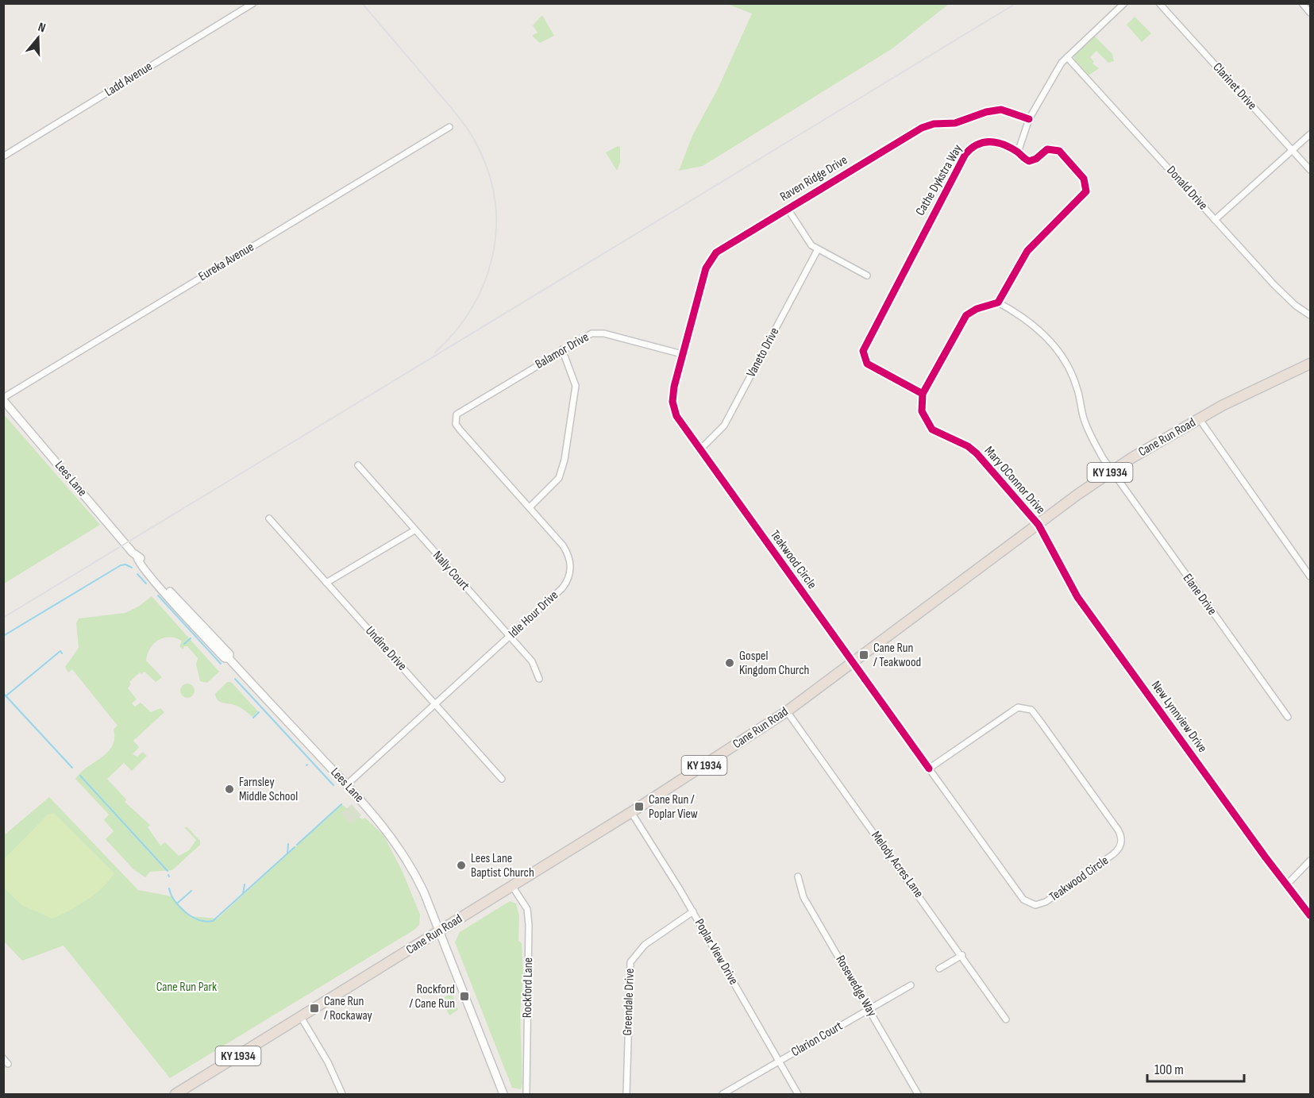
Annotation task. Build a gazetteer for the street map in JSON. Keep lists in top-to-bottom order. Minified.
{"streets":{"highway":["Cane Run Road","KY 1934"],"street":["Ladd Avenue","Clarinet Drive","Raven Ridge Drive","Cathe Dykstra Way","Donald Drive","Eureka Avenue","Balamor Drive","Vaneto Drive","Lees Lane","Mary OConnor Drive","Teakwood Circle","Nally Court","Elane Drive","Idle Hour Drive","Undine Drive","New Lynnview Drive","Melody Acres Lane","Poplar View Drive","Rosewedge Way","Rockford Lane","Greendale Drive","Clarion Court"]},"crossings":[["Raven Ridge Drive","Balamor Drive"],["Raven Ridge Drive","Teakwood Circle"],["Cathe Dykstra Way","Mary OConnor Drive"],["Eureka Avenue","Lees Lane"],["Balamor Drive","Teakwood Circle"],["Balamor Drive","Idle Hour Drive"],["Vaneto Drive","Teakwood Circle"],["Cane Run Road","Lees Lane"],["Cane Run Road","Mary OConnor Drive"],["Cane Run Road","Teakwood Circle"],["Cane Run Road","Elane Drive"],["Cane Run Road","New Lynnview Drive"],["Cane Run Road","Melody Acres Lane"],["Cane Run Road","Poplar View Drive"],["Cane Run Road","Rockford Lane"],["Lees Lane","Idle Hour Drive"],["Mary OConnor Drive","New Lynnview Drive"],["Nally Court","Idle Hour Drive"],["Idle Hour Drive","Undine Drive"],["Poplar View Drive","Greendale Drive"],["Poplar View Drive","Clarion Court"],["Rosewedge Way","Clarion Court"]],"parks":["Cane Run Park"],"places":{"transit":["Cane Run / Teakwood","Cane Run / Poplar View","Rockford / Cane Run","Cane Run / Rockaway"],"other":["Gospel Kingdom Church","Farnsley Middle School","Lees Lane Baptist Church"]},"scale_bar":"100 m","north":"top"}
